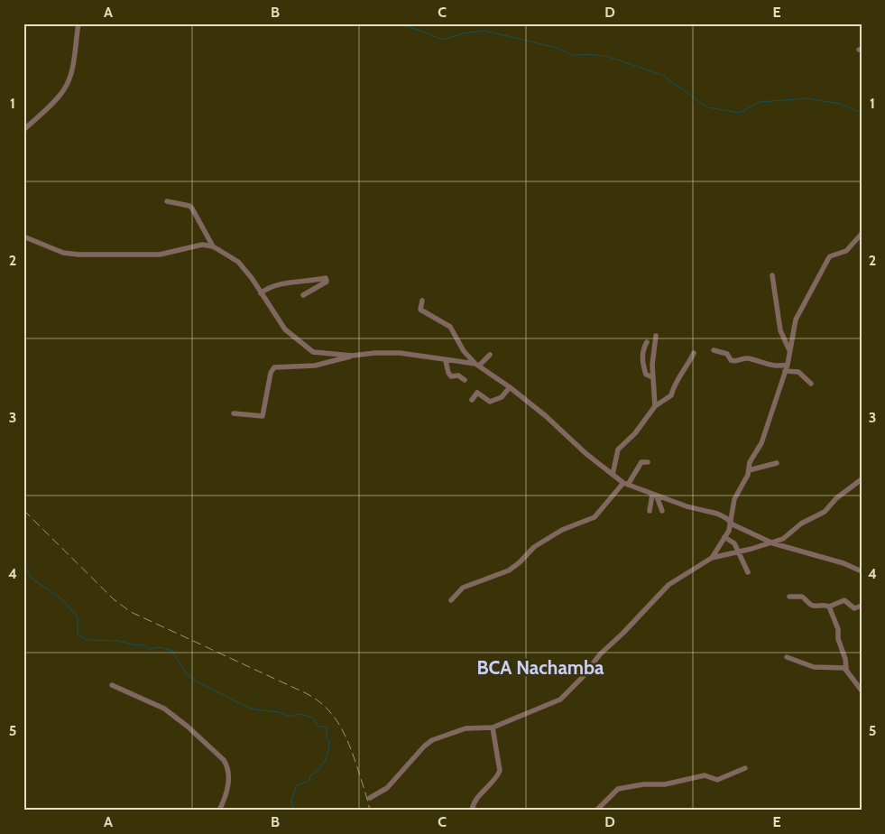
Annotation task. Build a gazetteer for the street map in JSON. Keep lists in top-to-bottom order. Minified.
{"districts":["BCA Nachamba"],"grid":{"columns":["A","B","C","D","E"],"rows":["1","2","3","4","5"]}}
